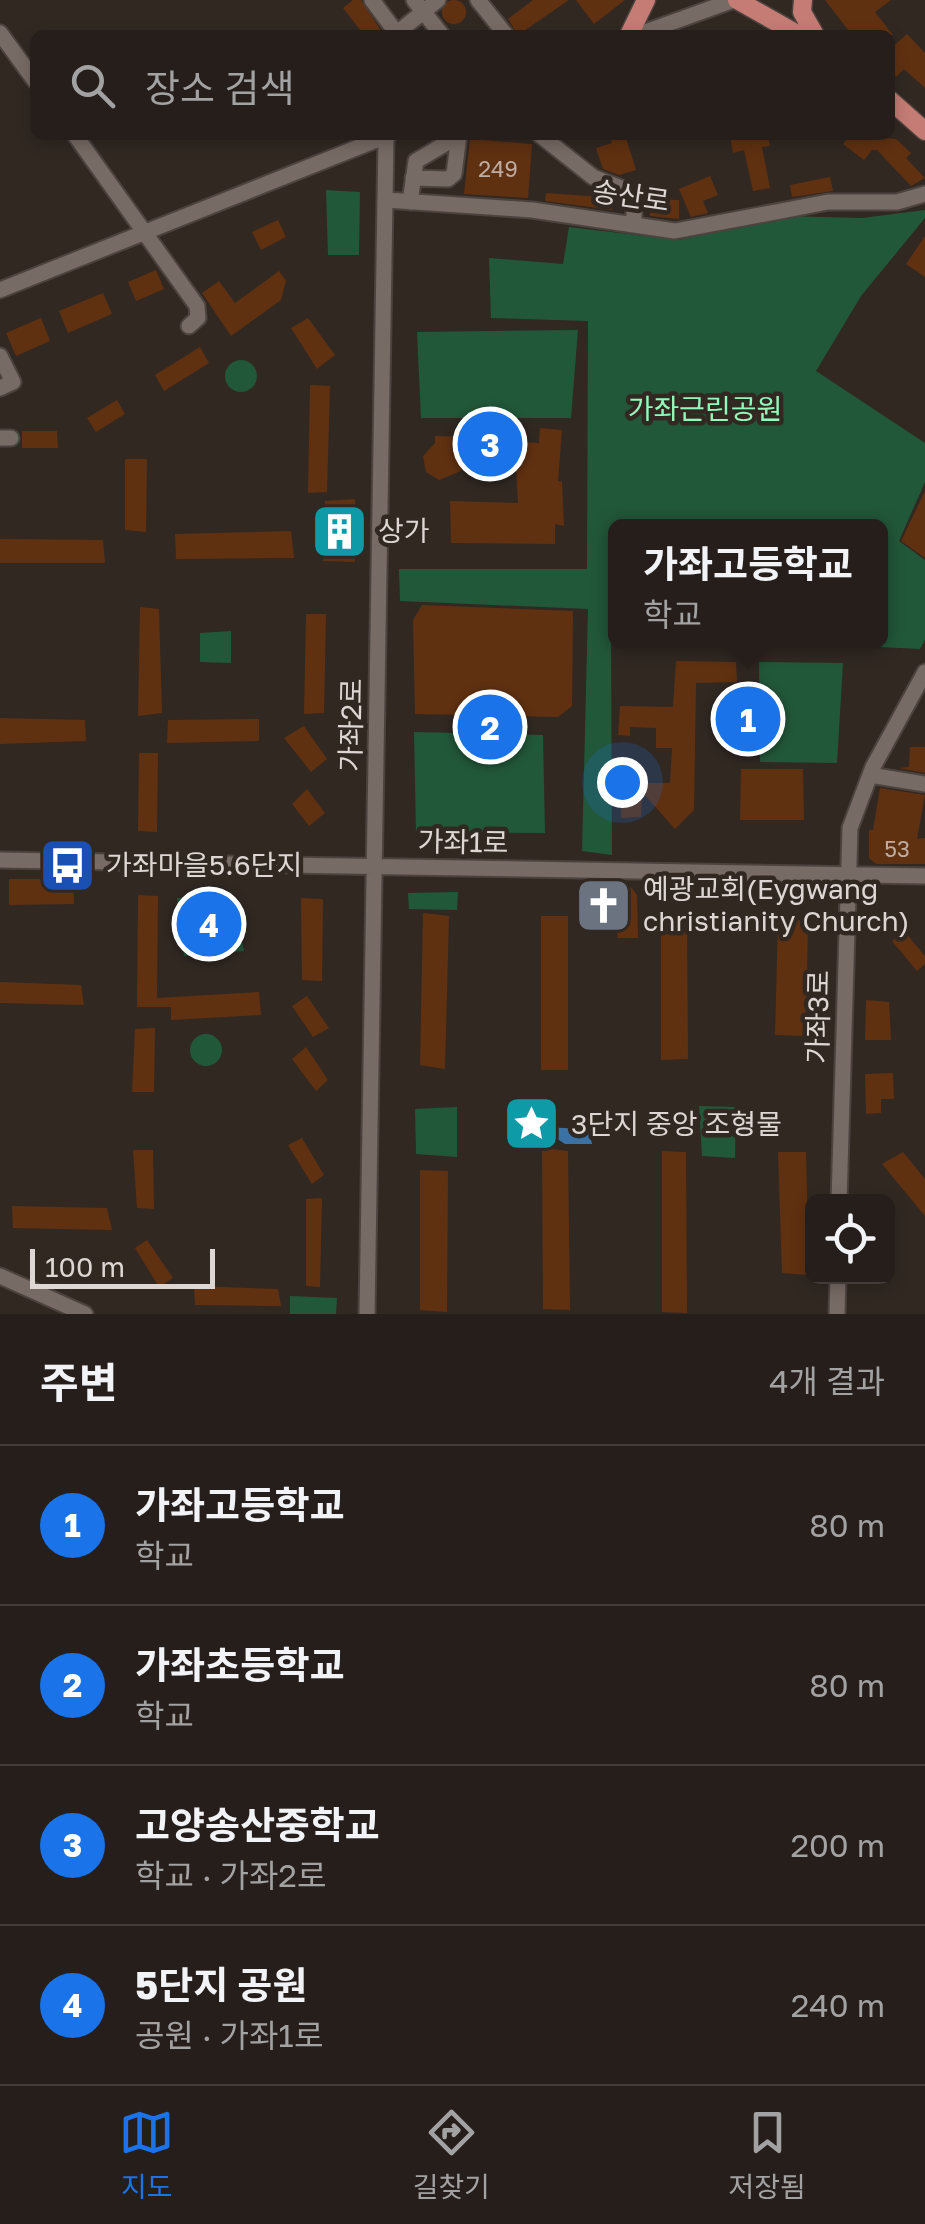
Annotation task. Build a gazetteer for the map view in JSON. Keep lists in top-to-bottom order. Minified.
{"streets":{"street":["송산로","가좌2로","가좌1로","가좌3로"]},"crossings":[["송산로","가좌2로"],["가좌2로","가좌1로"],["가좌1로","가좌3로"]],"parks":["가좌근린공원"],"places":{"building":["상가"],"bus stop":["가좌마을5.6단지"],"church":["예광교회(Eygwang christianity Church)"],"place":["3단지 중앙 조형물"]},"house_numbers":["249","53"],"scale_bar":"100 m","page":{"search":"장소 검색","pins":["3","1","2","4"],"popup":["가좌고등학교","학교"],"scale":"100 m","heading":["주변","4개 결과"],"list":[{"mark":"1","name":"가좌고등학교","note":"학교","value":"80 m"},{"mark":"2","name":"가좌초등학교","note":"학교","value":"80 m"},{"mark":"3","name":"고양송산중학교","note":"학교 · 가좌2로","value":"200 m"},{"mark":"4","name":"5단지 공원","note":"공원 · 가좌1로","value":"240 m"}],"nav":["지도","길찾기","저장됨"]}}
